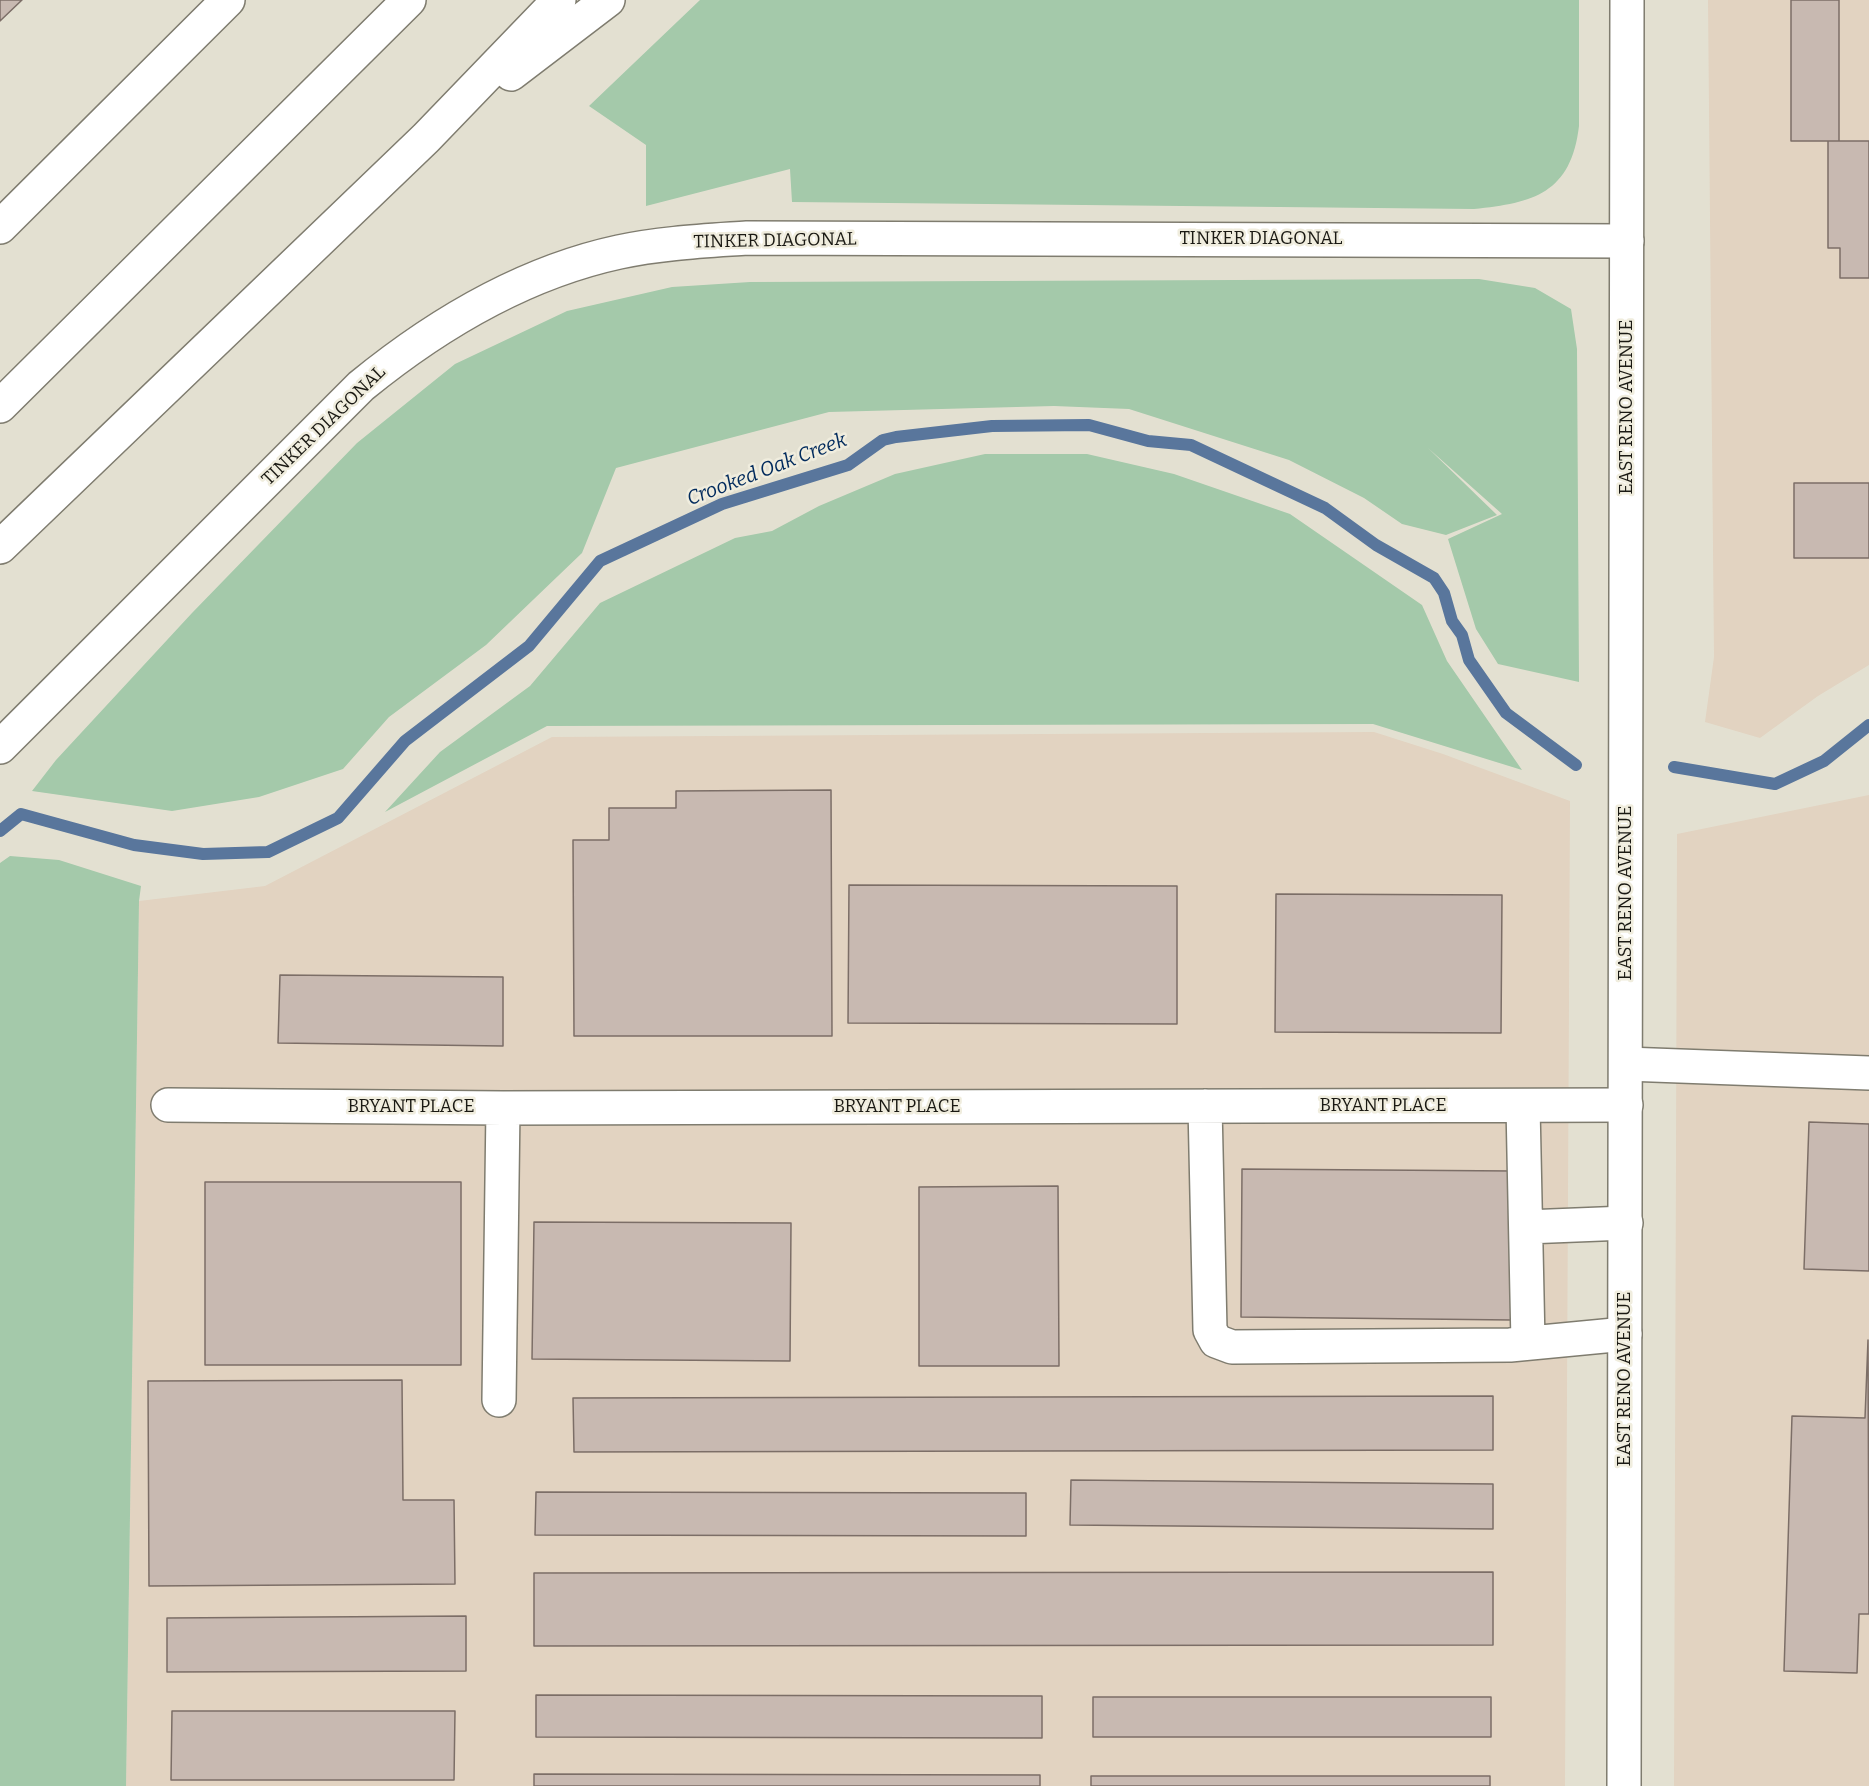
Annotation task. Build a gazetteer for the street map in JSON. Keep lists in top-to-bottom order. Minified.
{"streets":{"main road":["TINKER DIAGONAL","EAST RENO AVENUE","BRYANT PLACE"]},"crossings":[["TINKER DIAGONAL","EAST RENO AVENUE"],["EAST RENO AVENUE","BRYANT PLACE"]],"water":["Crooked Oak Creek"]}
